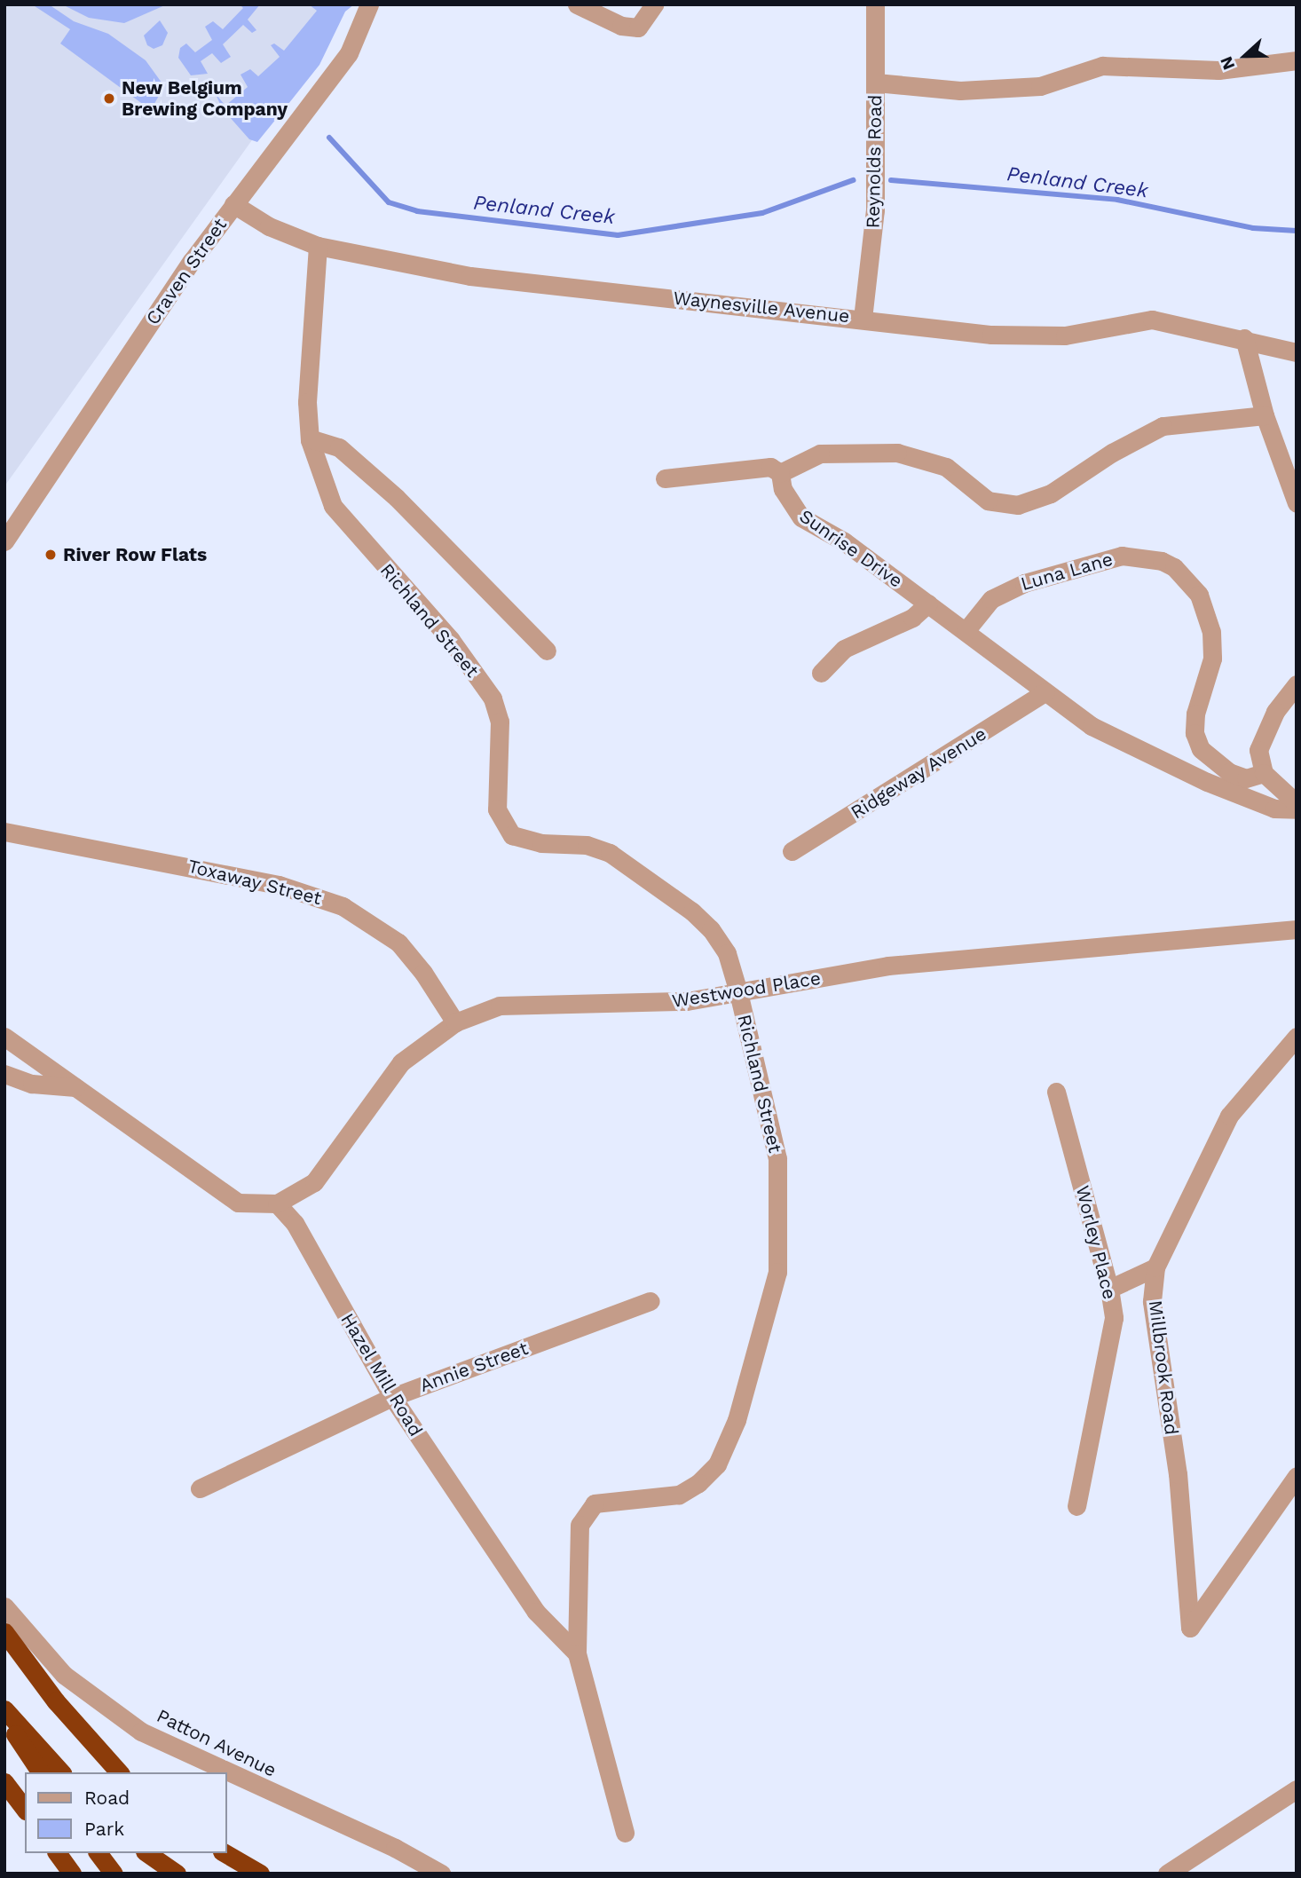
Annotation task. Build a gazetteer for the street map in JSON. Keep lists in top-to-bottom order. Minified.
{"streets":{"street":["Reynolds Road","Craven Street","Waynesville Avenue","Sunrise Drive","Luna Lane","Richland Street","Ridgeway Avenue","Toxaway Street","Westwood Place","Worley Place","Annie Street","Millbrook Road","Hazel Mill Road","Patton Avenue"]},"crossings":[["Reynolds Road","Waynesville Avenue"],["Craven Street","Waynesville Avenue"],["Waynesville Avenue","Richland Street"],["Sunrise Drive","Luna Lane"],["Sunrise Drive","Ridgeway Avenue"],["Richland Street","Westwood Place"],["Richland Street","Hazel Mill Road"],["Toxaway Street","Westwood Place"],["Westwood Place","Hazel Mill Road"],["Annie Street","Hazel Mill Road"]],"water":["Penland Creek"],"places":["New Belgium Brewing Company","River Row Flats"],"legend":["Road","Park"],"north":"left"}
